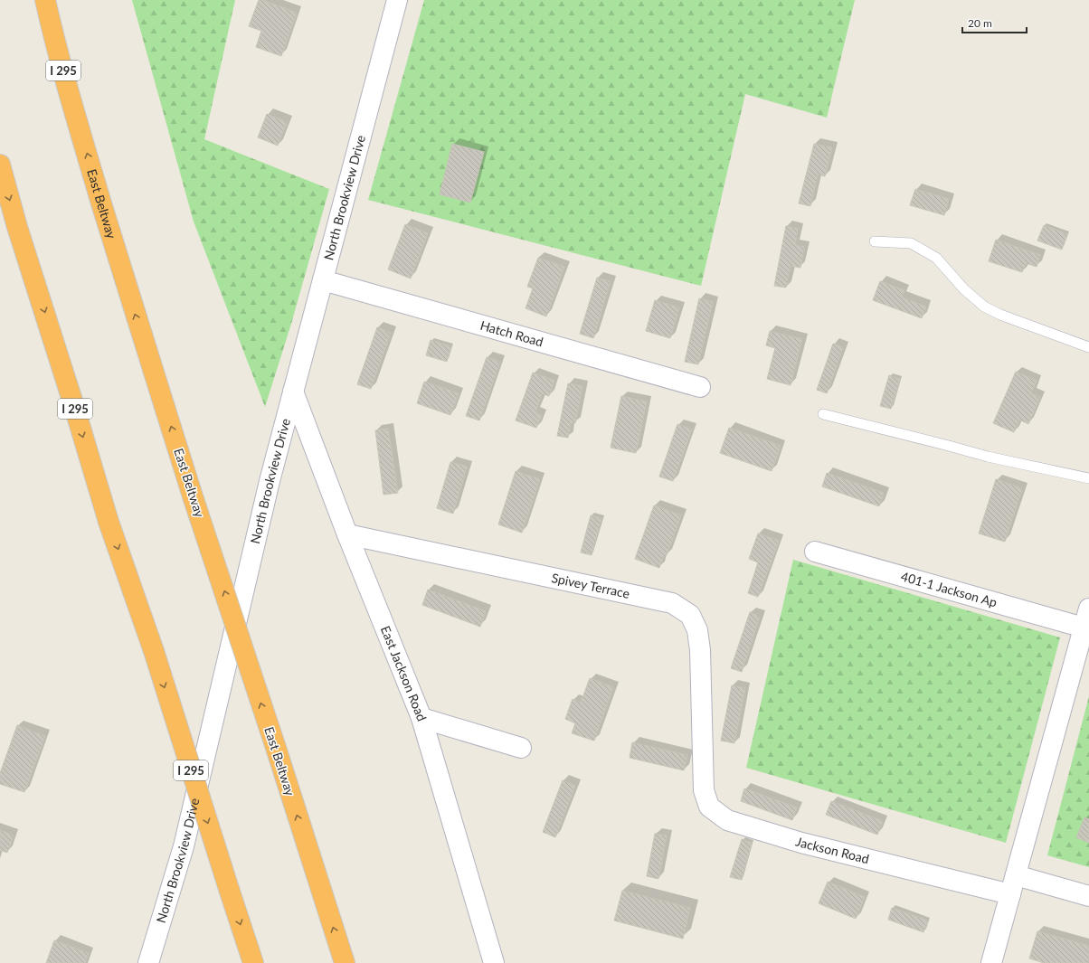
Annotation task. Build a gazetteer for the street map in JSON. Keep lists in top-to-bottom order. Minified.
{"streets":{"highway":["I 295","East Beltway"],"street":["North Brookview Drive","Hatch Road","Spivey Terrace","401-1 Jackson Ap","East Jackson Road","Jackson Road"]},"crossings":[["North Brookview Drive","Hatch Road"],["North Brookview Drive","East Jackson Road"],["Spivey Terrace","East Jackson Road"],["Spivey Terrace","Jackson Road"]],"scale_bar":"20 m"}
